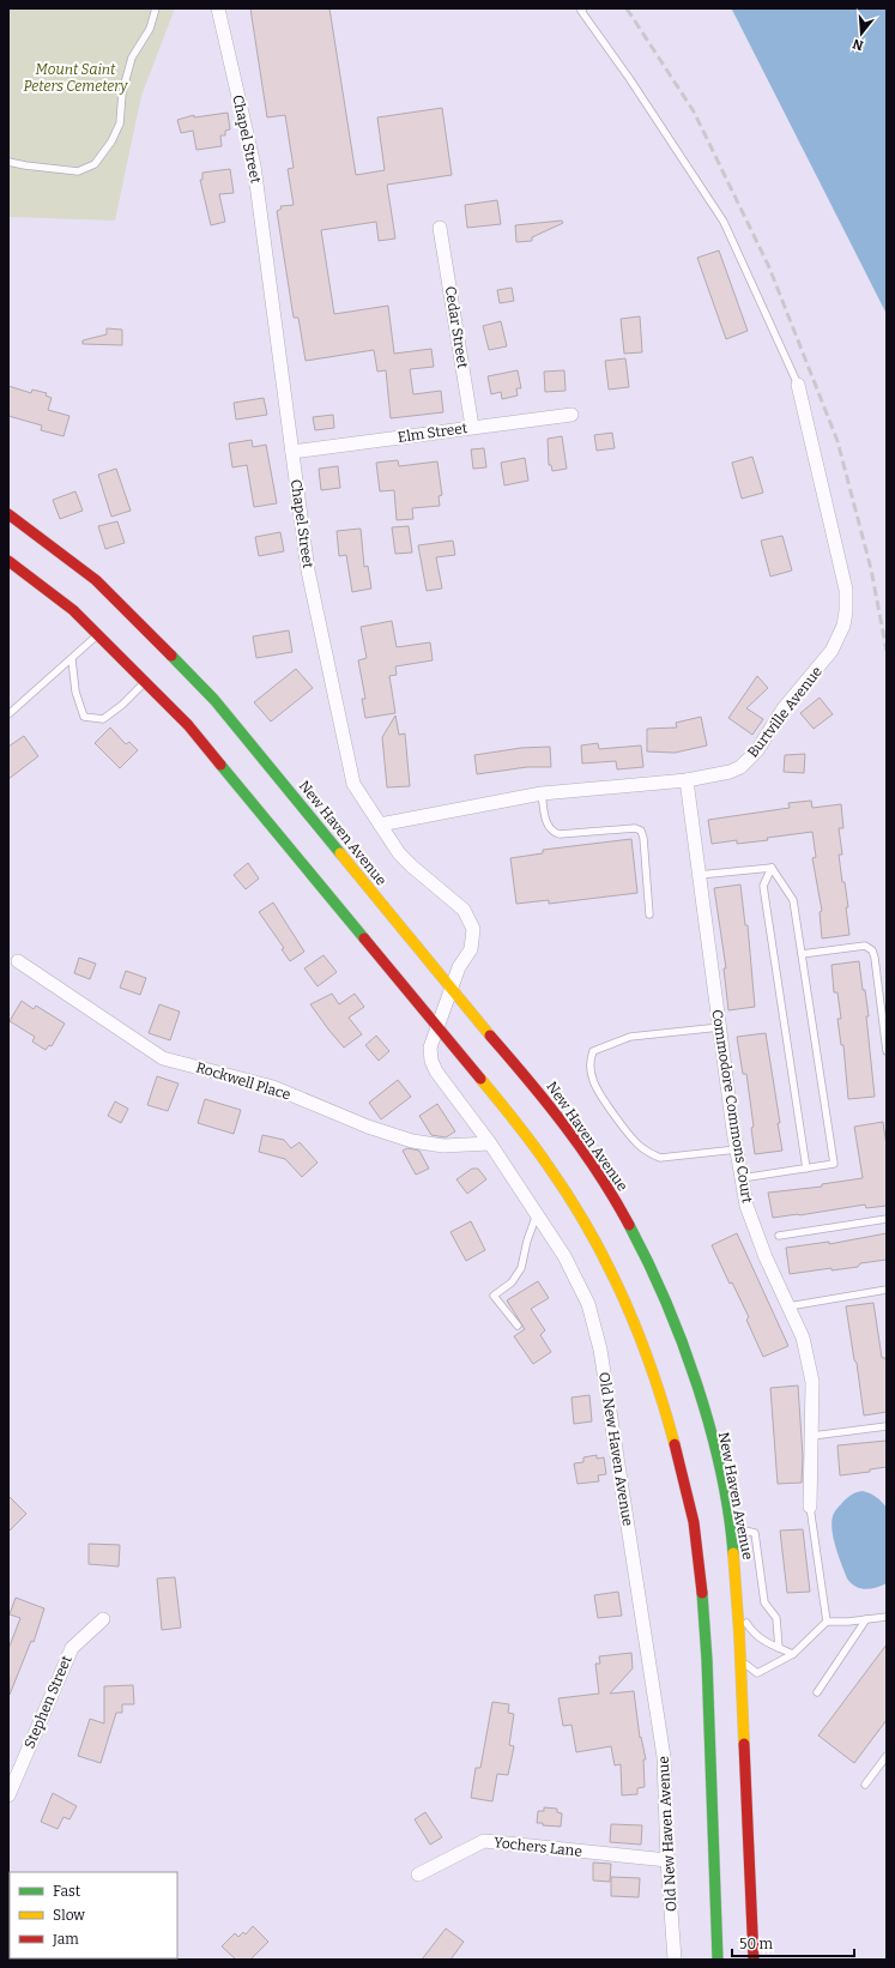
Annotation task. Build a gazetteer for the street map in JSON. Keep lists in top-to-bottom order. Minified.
{"streets":{"highway":["New Haven Avenue"],"street":["Chapel Street","Cedar Street","Elm Street","Burtville Avenue","Rockwell Place","Commodore Commons Court","Old New Haven Avenue","Stephen Street","Yochers Lane"]},"crossings":[["Chapel Street","Elm Street"],["Chapel Street","Burtville Avenue"],["Chapel Street","New Haven Avenue"],["Chapel Street","Old New Haven Avenue"],["Cedar Street","Elm Street"],["Burtville Avenue","Commodore Commons Court"],["New Haven Avenue","Old New Haven Avenue"],["Rockwell Place","Old New Haven Avenue"],["Old New Haven Avenue","Yochers Lane"]],"parks":["Mount Saint Peters Cemetery"],"legend":["Fast","Slow","Jam"],"scale_bar":"50 m","north":"bottom"}
